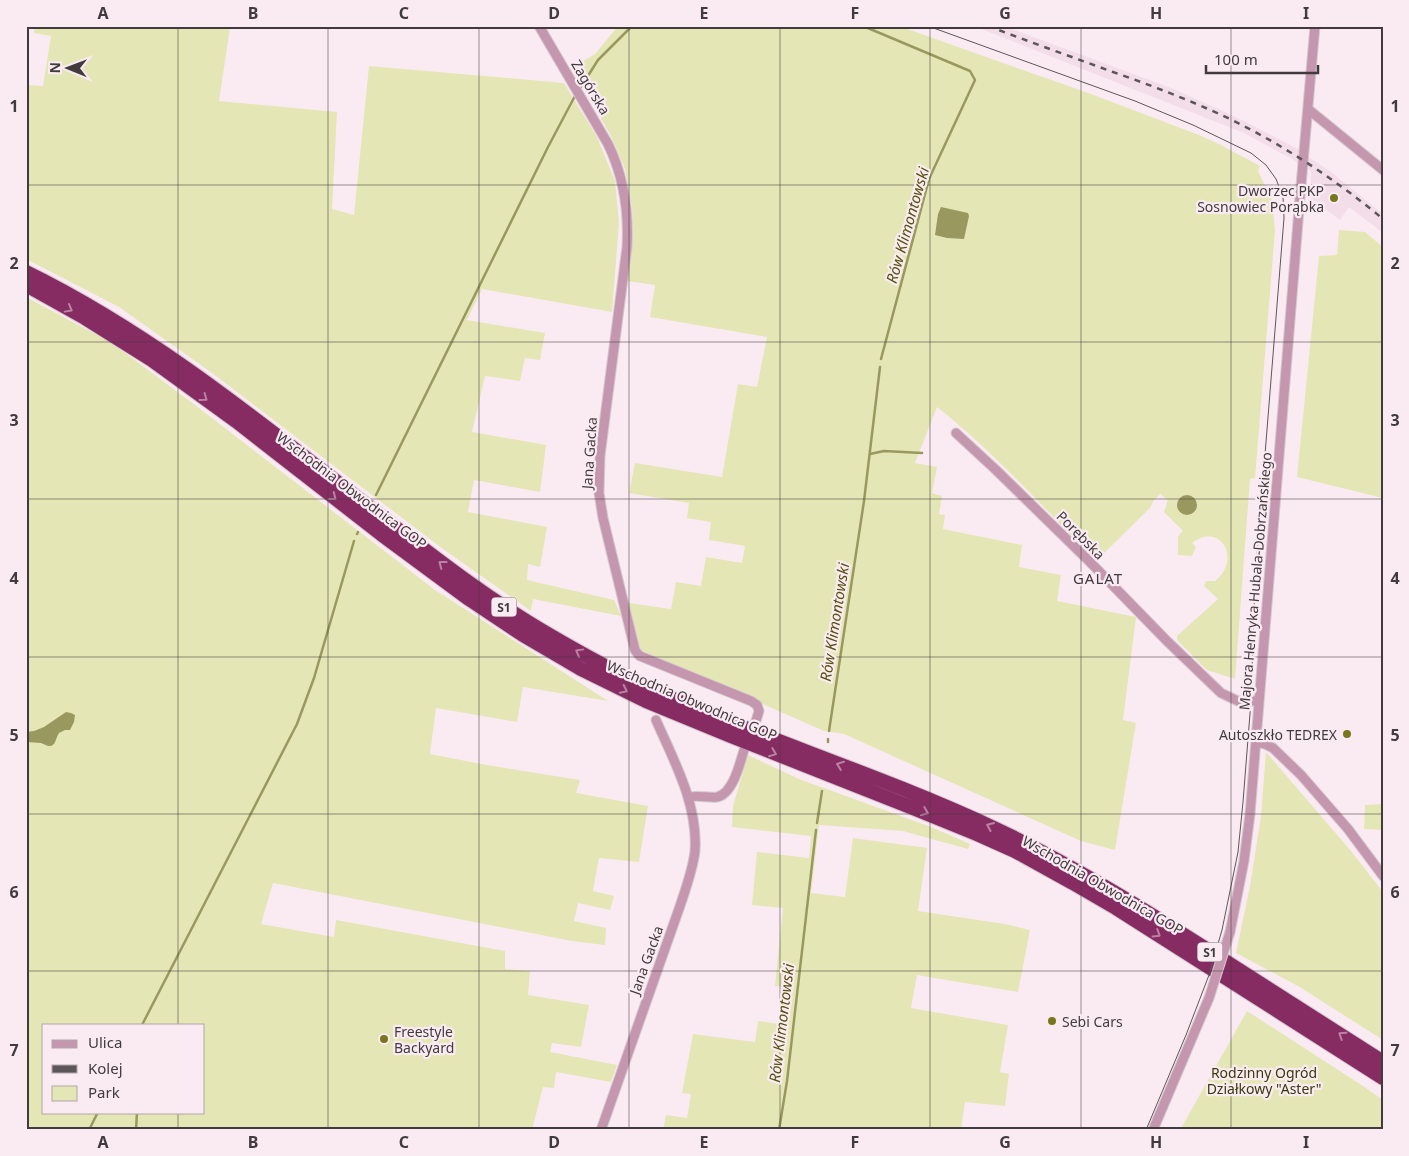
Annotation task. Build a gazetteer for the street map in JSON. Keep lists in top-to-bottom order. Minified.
{"streets":{"highway":["Wschodnia Obwodnica GOP","S1"],"street":["Zagórska","Jana Gacka","Porębska","Majora Henryka Hubala-Dobrzańskiego"]},"crossings":[["Zagórska","Jana Gacka"],["Porębska","Majora Henryka Hubala-Dobrzańskiego"]],"districts":["GALAT"],"water":["Rów Klimontowski"],"parks":["Rodzinny Ogród Działkowy \"Aster\""],"places":["Dworzec PKP Sosnowiec Porąbka","Autoszkło TEDREX","Sebi Cars","Freestyle Backyard"],"legend":["Ulica","Kolej","Park"],"scale_bar":"100 m","north":"left","grid":{"columns":["A","B","C","D","E","F","G","H","I"],"rows":["1","2","3","4","5","6","7"]}}
